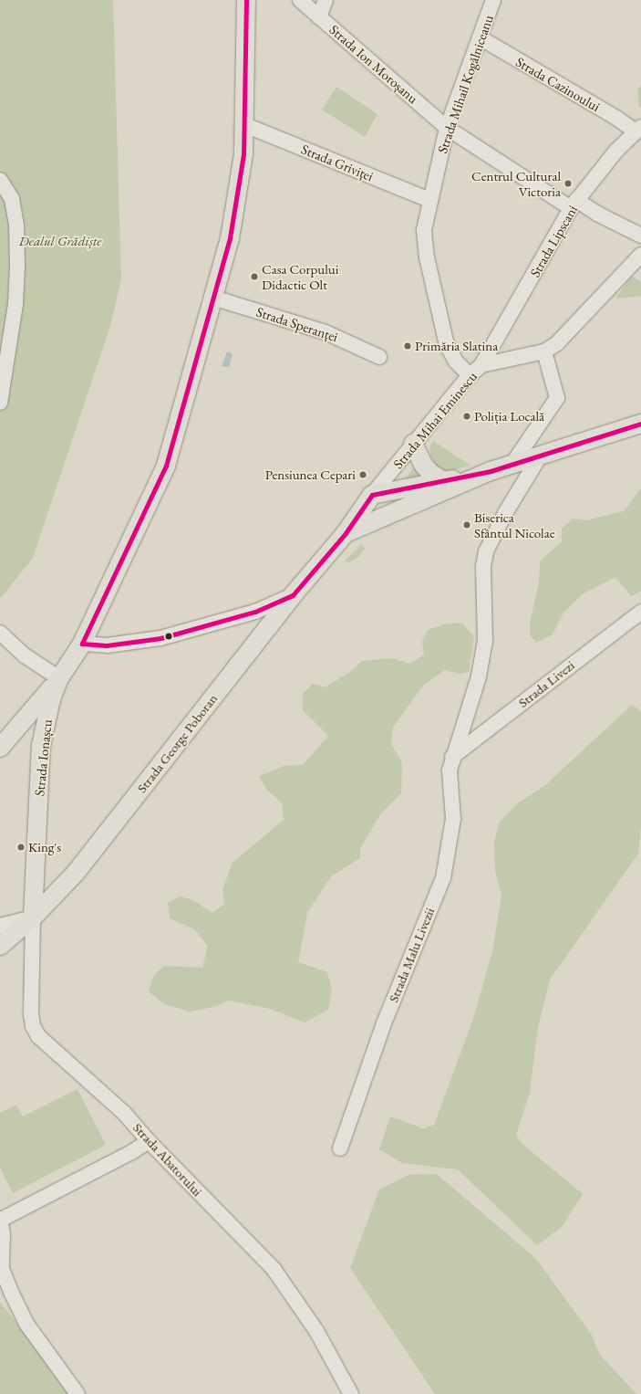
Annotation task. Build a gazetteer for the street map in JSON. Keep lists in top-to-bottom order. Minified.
{"streets":{"main road":["Strada George Poboran","Strada Ionașcu"],"street":["Strada Ion Moroșanu","Strada Mihail Kogălniceanu","Strada Cazinoului","Strada Griviței","Strada Lipscani","Strada Speranței","Strada Mihai Eminescu","Strada Livezi","Strada Malu Livezii","Strada Abatorului"]},"crossings":[["Strada Ion Moroșanu","Strada Mihail Kogălniceanu"],["Strada Mihail Kogălniceanu","Strada Cazinoului"],["Strada Mihail Kogălniceanu","Strada Griviței"],["Strada Mihail Kogălniceanu","Strada Mihai Eminescu"],["Strada Cazinoului","Strada Lipscani"],["Strada Griviței","Strada Ionașcu"],["Strada Lipscani","Strada Mihai Eminescu"],["Strada Speranței","Strada Ionașcu"],["Strada Mihai Eminescu","Strada George Poboran"],["Strada Livezi","Strada Malu Livezii"],["Strada George Poboran","Strada Ionașcu"],["Strada George Poboran","Strada Abatorului"],["Strada Ionașcu","Strada Abatorului"]],"parks":["Dealul Grădiște"],"places":["Centrul Cultural Victoria","Casa Corpului Didactic Olt","Primăria Slatina","Poliția Locală","Pensiunea Cepari","Biserica Sfântul Nicolae","King's"]}
